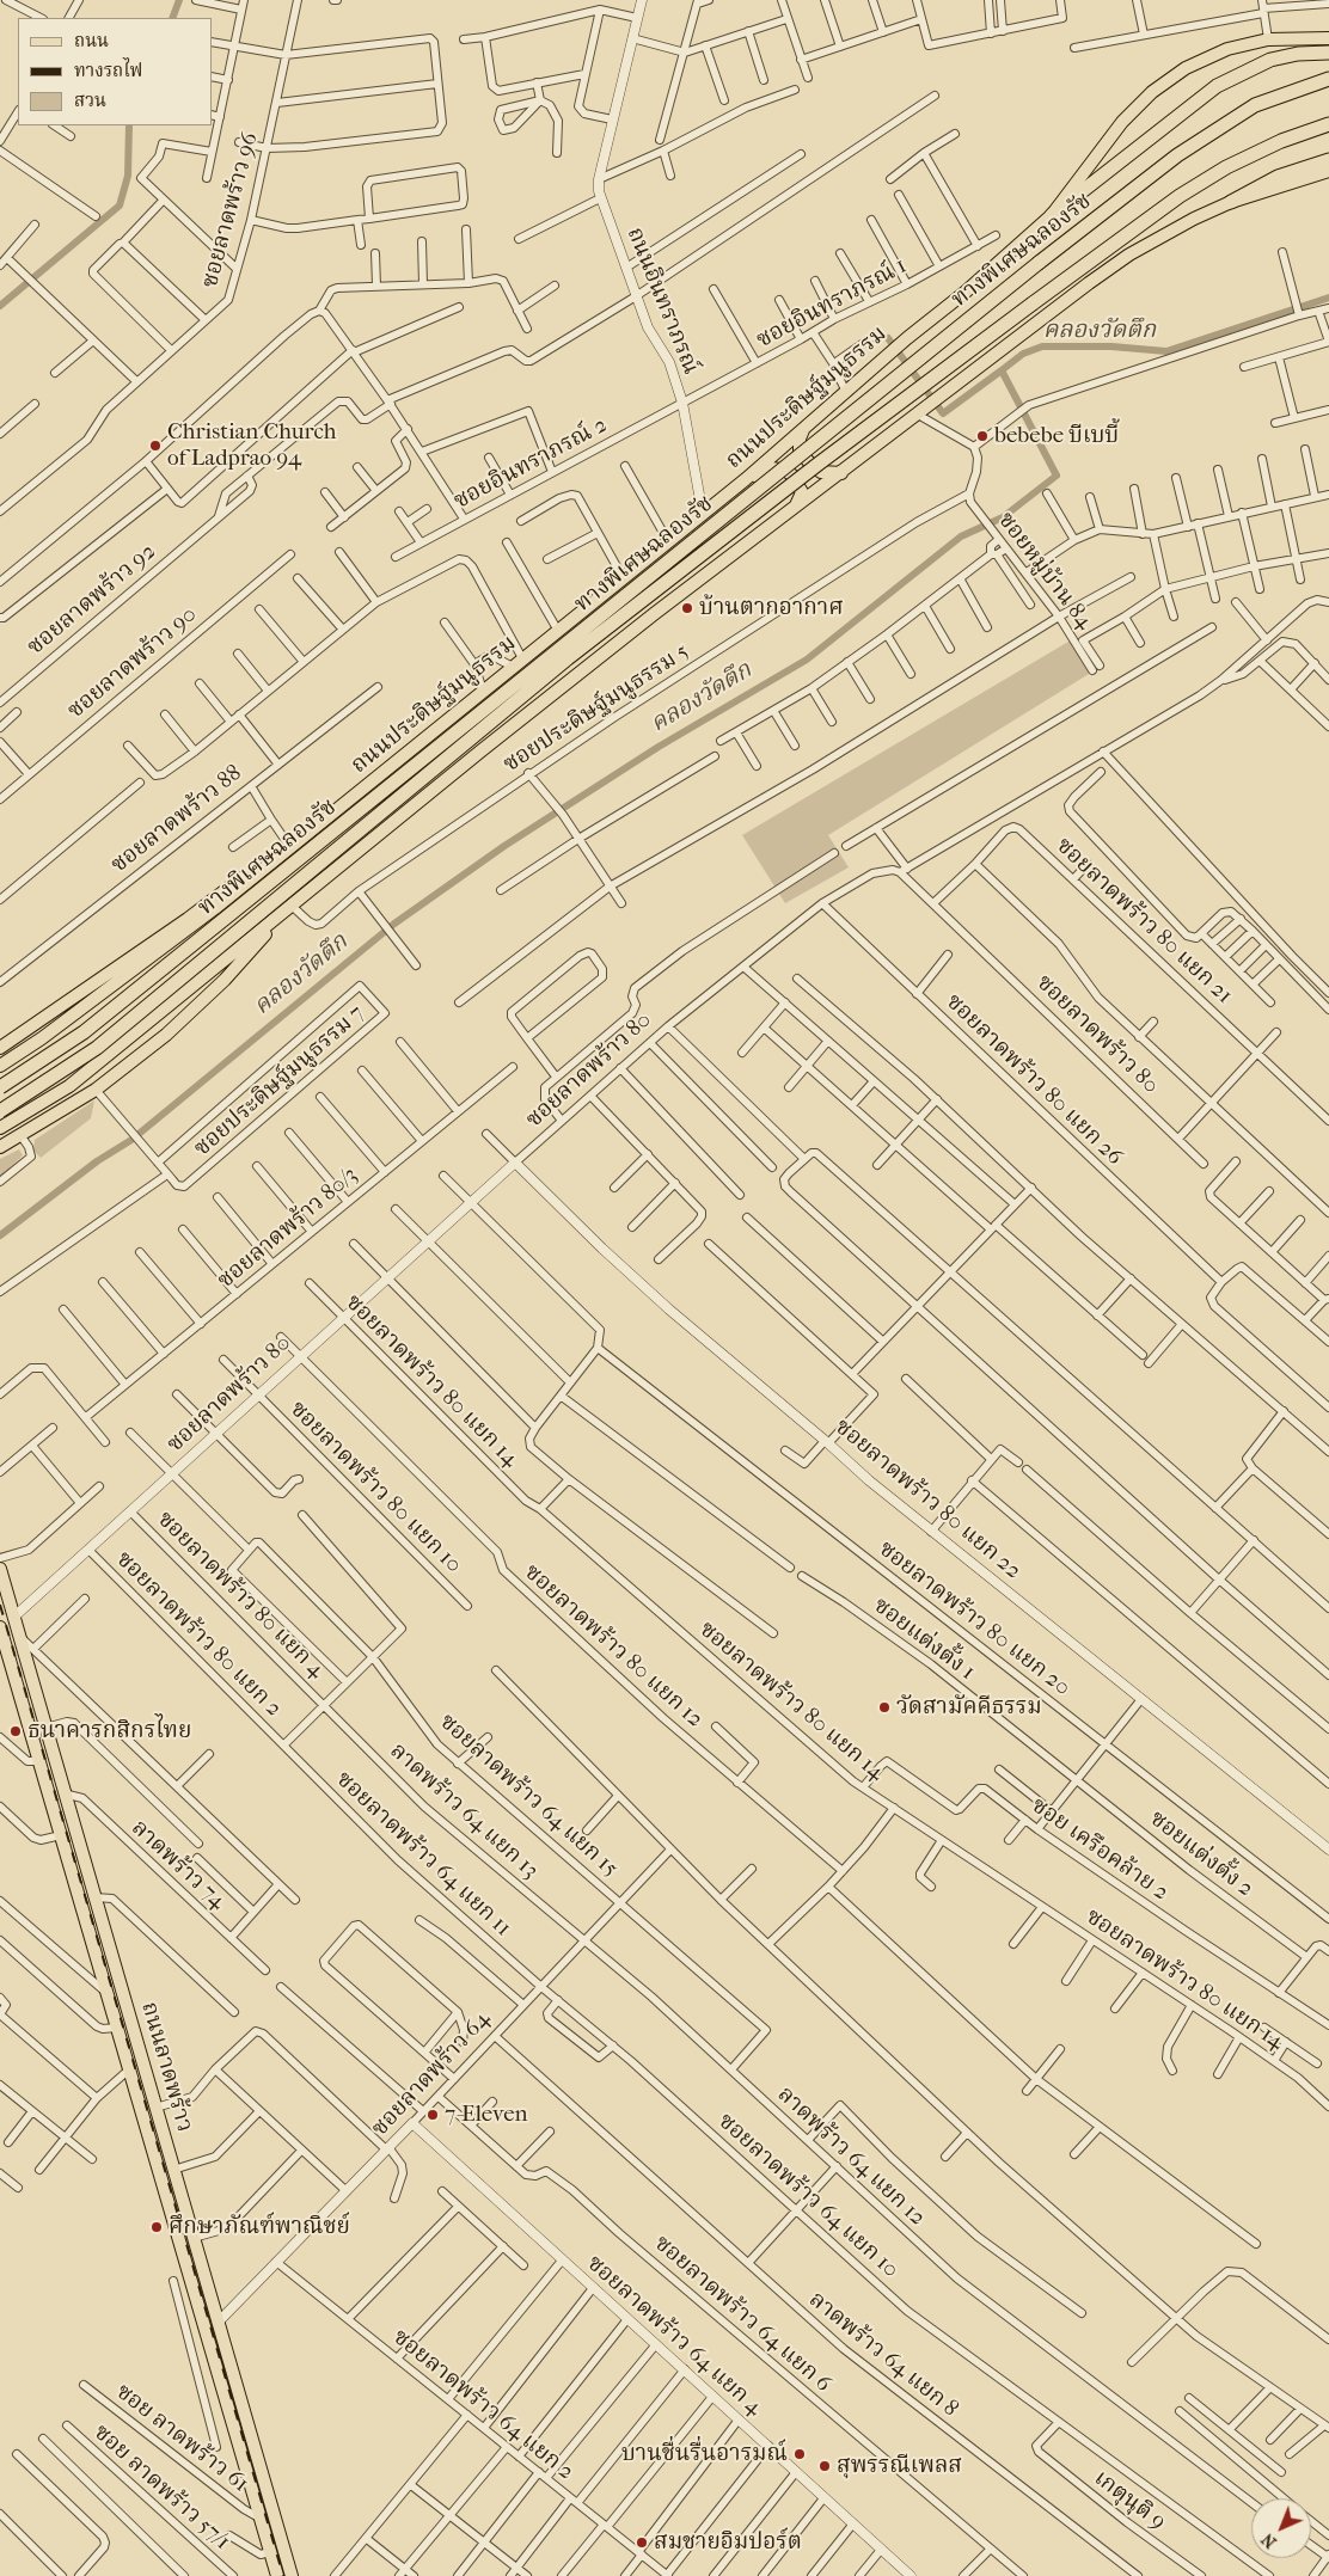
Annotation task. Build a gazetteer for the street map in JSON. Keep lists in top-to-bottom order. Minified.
{"streets":{"highway":["ทางพิเศษฉลองรัช"],"main road":["ถนนประดิษฐ์มนูธรรม","ถนนลาดพร้าว"],"street":["ซอยลาดพร้าว 96","ถนนอินทราภรณ์","ซอยอินทราภรณ์ 1","ซอยอินทราภรณ์ 2","ซอยหมู่บ้าน 84","ซอยลาดพร้าว 92","ซอยลาดพร้าว 90","ซอยประดิษฐ์มนูธรรม 5","ซอยลาดพร้าว 88","ซอยลาดพร้าว 80 แยก 21","ซอยลาดพร้าว 80","ซอยลาดพร้าว 80 แยก 26","ซอยประดิษฐ์มนูธรรม 7","ซอยลาดพร้าว 80/3","ซอยลาดพร้าว 80 แยก 14","ซอยลาดพร้าว 80 แยก 10","ซอยลาดพร้าว 80 แยก 22","ซอยลาดพร้าว 80 แยก 4","ซอยลาดพร้าว 80 แยก 20","ซอยลาดพร้าว 80 แยก 2","ซอยแต่งตั้ง 1","ซอยลาดพร้าว 80 แยก 12","ซอยลาดพร้าว 64 แยก 15","ลาดพร้าว 64 แยก 13","ซอย เครือคล้าย 2","ซอยลาดพร้าว 64 แยก 11","ซอยแต่งตั้ง 2","ลาดพร้าว 74","ซอยลาดพร้าว 64","ลาดพร้าว 64 แยก 12","ซอยลาดพร้าว 64 แยก 10","ซอยลาดพร้าว 64 แยก 6","ซอยลาดพร้าว 64 แยก 4","ลาดพร้าว 64 แยก 8","ซอยลาดพร้าว 64 แยก 2","ซอย ลาดพร้าว 61","ซอย ลาดพร้าว 57/1","เกตุนุติ 9"]},"crossings":[["ถนนอินทราภรณ์","ซอยอินทราภรณ์ 1"],["ถนนอินทราภรณ์","ถนนประดิษฐ์มนูธรรม"],["ถนนอินทราภรณ์","ซอยอินทราภรณ์ 2"],["ซอยอินทราภรณ์ 1","ซอยอินทราภรณ์ 2"],["ซอยหมู่บ้าน 84","ซอยประดิษฐ์มนูธรรม 5"],["ซอยลาดพร้าว 80 แยก 21","ซอยลาดพร้าว 80"],["ซอยลาดพร้าว 80","ซอยลาดพร้าว 80 แยก 26"],["ซอยลาดพร้าว 80","ซอยลาดพร้าว 80 แยก 14"],["ซอยลาดพร้าว 80","ซอยลาดพร้าว 80 แยก 10"],["ซอยลาดพร้าว 80","ซอยลาดพร้าว 80 แยก 22"],["ซอยลาดพร้าว 80","ซอยลาดพร้าว 80 แยก 4"],["ซอยลาดพร้าว 80","ซอยลาดพร้าว 80 แยก 2"],["ซอยลาดพร้าว 80","ซอยลาดพร้าว 80 แยก 12"],["ซอยลาดพร้าว 80","ถนนลาดพร้าว"],["ซอยลาดพร้าว 80 แยก 14","ซอย เครือคล้าย 2"],["ซอยลาดพร้าว 80 แยก 4","ลาดพร้าว 64 แยก 13"],["ซอยลาดพร้าว 80 แยก 2","ซอยลาดพร้าว 64 แยก 11"],["ซอยแต่งตั้ง 1","ซอยแต่งตั้ง 2"],["ซอยลาดพร้าว 64 แยก 15","ซอยลาดพร้าว 64"],["ซอยลาดพร้าว 64 แยก 15","ลาดพร้าว 64 แยก 12"],["ลาดพร้าว 64 แยก 13","ซอยลาดพร้าว 64"],["ลาดพร้าว 64 แยก 13","ลาดพร้าว 64 แยก 12"],["ซอยลาดพร้าว 64 แยก 11","ซอยลาดพร้าว 64"],["ซอยลาดพร้าว 64 แยก 11","ซอยลาดพร้าว 64 แยก 10"],["ลาดพร้าว 74","ถนนลาดพร้าว"],["ถนนลาดพร้าว","ซอยลาดพร้าว 64"],["ถนนลาดพร้าว","ซอย ลาดพร้าว 61"],["ซอยลาดพร้าว 64","ลาดพร้าว 64 แยก 12"],["ซอยลาดพร้าว 64","ซอยลาดพร้าว 64 แยก 10"],["ซอยลาดพร้าว 64","ซอยลาดพร้าว 64 แยก 6"],["ซอยลาดพร้าว 64","ซอยลาดพร้าว 64 แยก 4"],["ซอยลาดพร้าว 64","ลาดพร้าว 64 แยก 8"],["ซอยลาดพร้าว 64","ซอยลาดพร้าว 64 แยก 2"],["ซอยลาดพร้าว 64 แยก 10","เกตุนุติ 9"]],"water":["คลองวัดตึก"],"places":["bebebe บีเบบี้","Christian Church of Ladprao 94","บ้านตากอากาศ","วัดสามัคคีธรรม","ธนาคารกสิกรไทย","7-Eleven","ศึกษาภัณฑ์พาณิชย์","บานชื่นรื่นอารมณ์","สุพรรณีเพลส","สมชายอิมปอร์ต"],"legend":["ถนน","ทางรถไฟ","สวน"],"north":"bottom left"}
